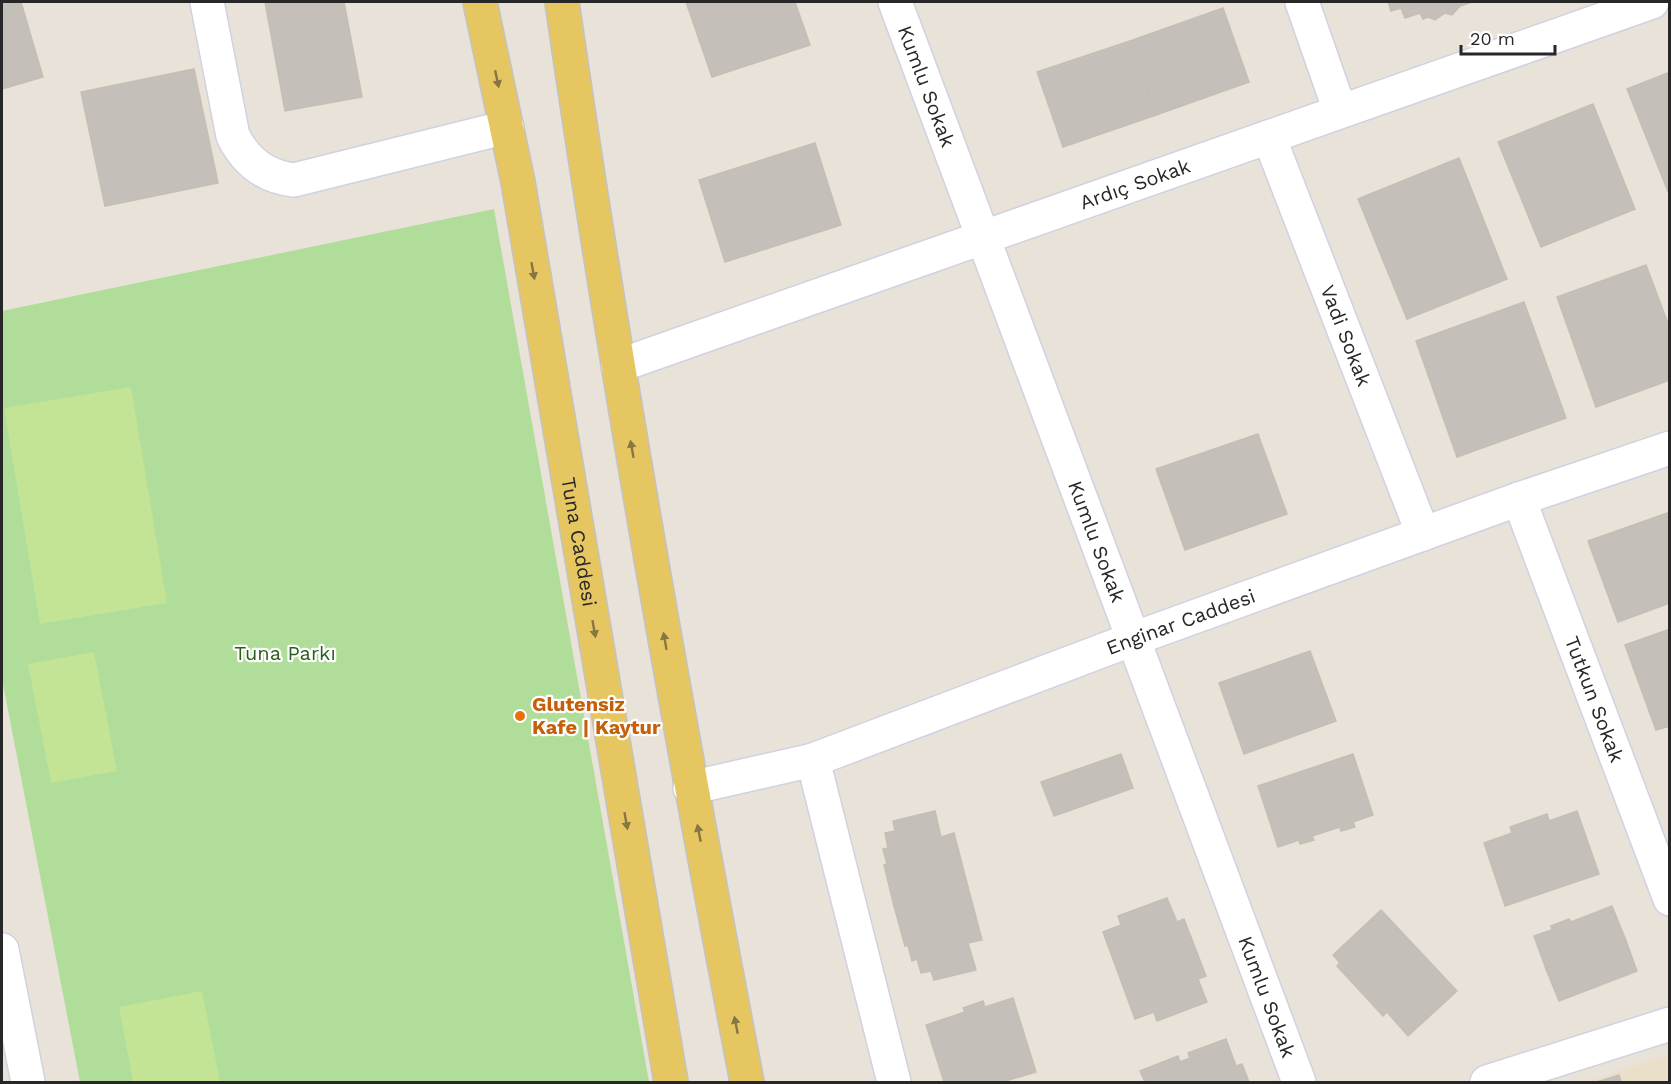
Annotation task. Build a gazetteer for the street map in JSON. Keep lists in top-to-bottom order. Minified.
{"streets":{"main road":["Tuna Caddesi"],"street":["Kumlu Sokak","Ardıç Sokak","Vadi Sokak","Enginar Caddesi","Tutkun Sokak"]},"crossings":[["Kumlu Sokak","Ardıç Sokak"],["Kumlu Sokak","Enginar Caddesi"],["Ardıç Sokak","Vadi Sokak"],["Vadi Sokak","Enginar Caddesi"],["Enginar Caddesi","Tutkun Sokak"]],"parks":["Tuna Parkı"],"places":["Glutensiz Kafe | Kaytur"],"scale_bar":"20 m"}
